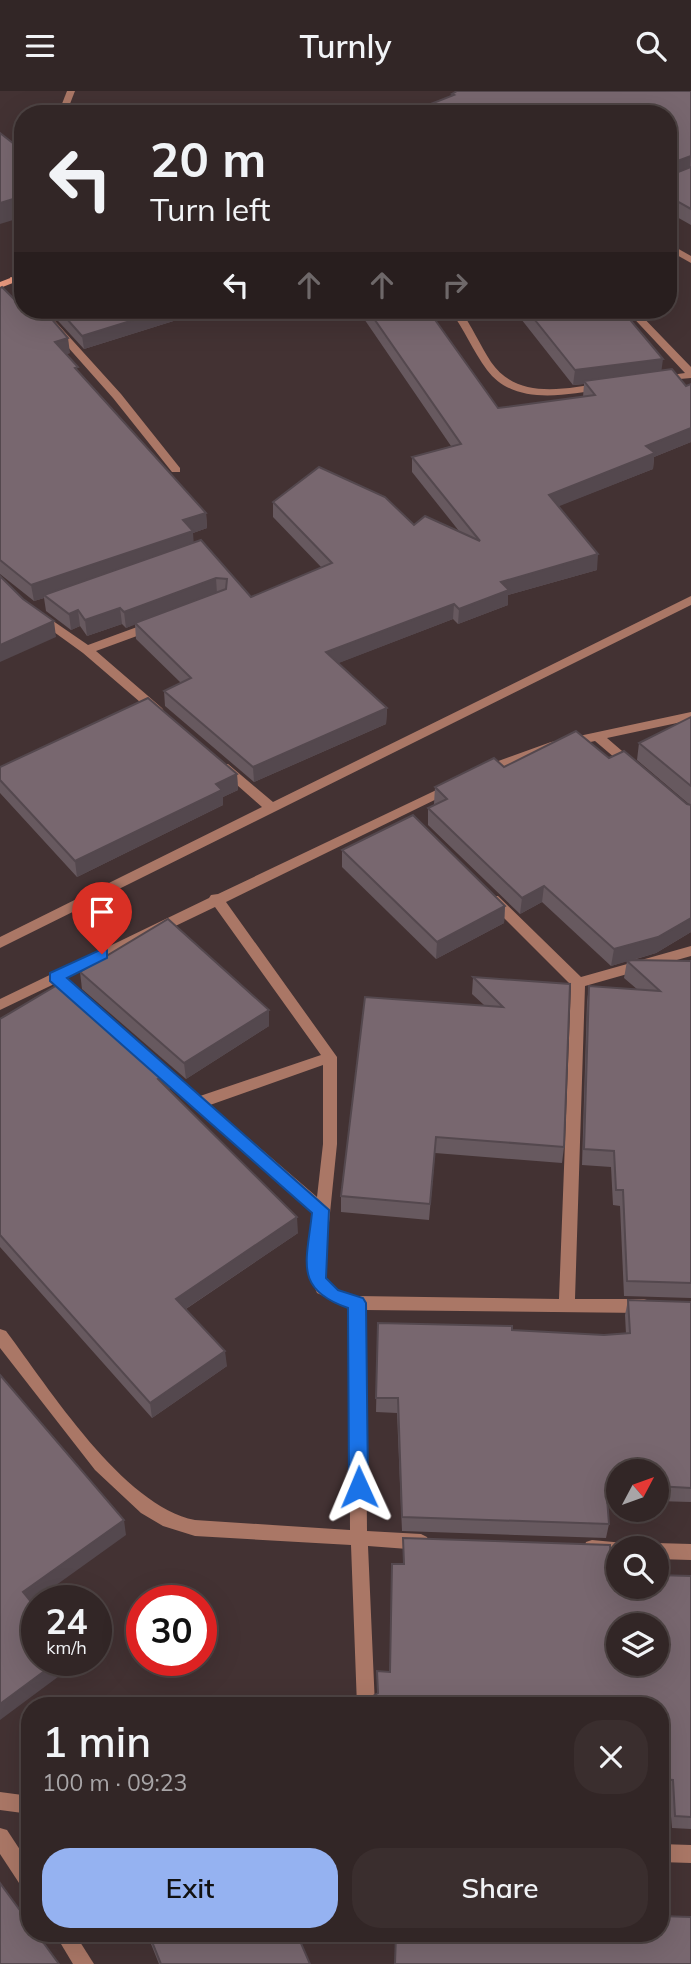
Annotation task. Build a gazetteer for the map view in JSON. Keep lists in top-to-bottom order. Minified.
{"north":"top right","page":{"header":"Turnly","turn":["20 m","Turn left"],"speed":"24 km/h","limit":"30","heading":["1 min","100 m · 09:23"],"buttons":["Exit","Share"]}}
